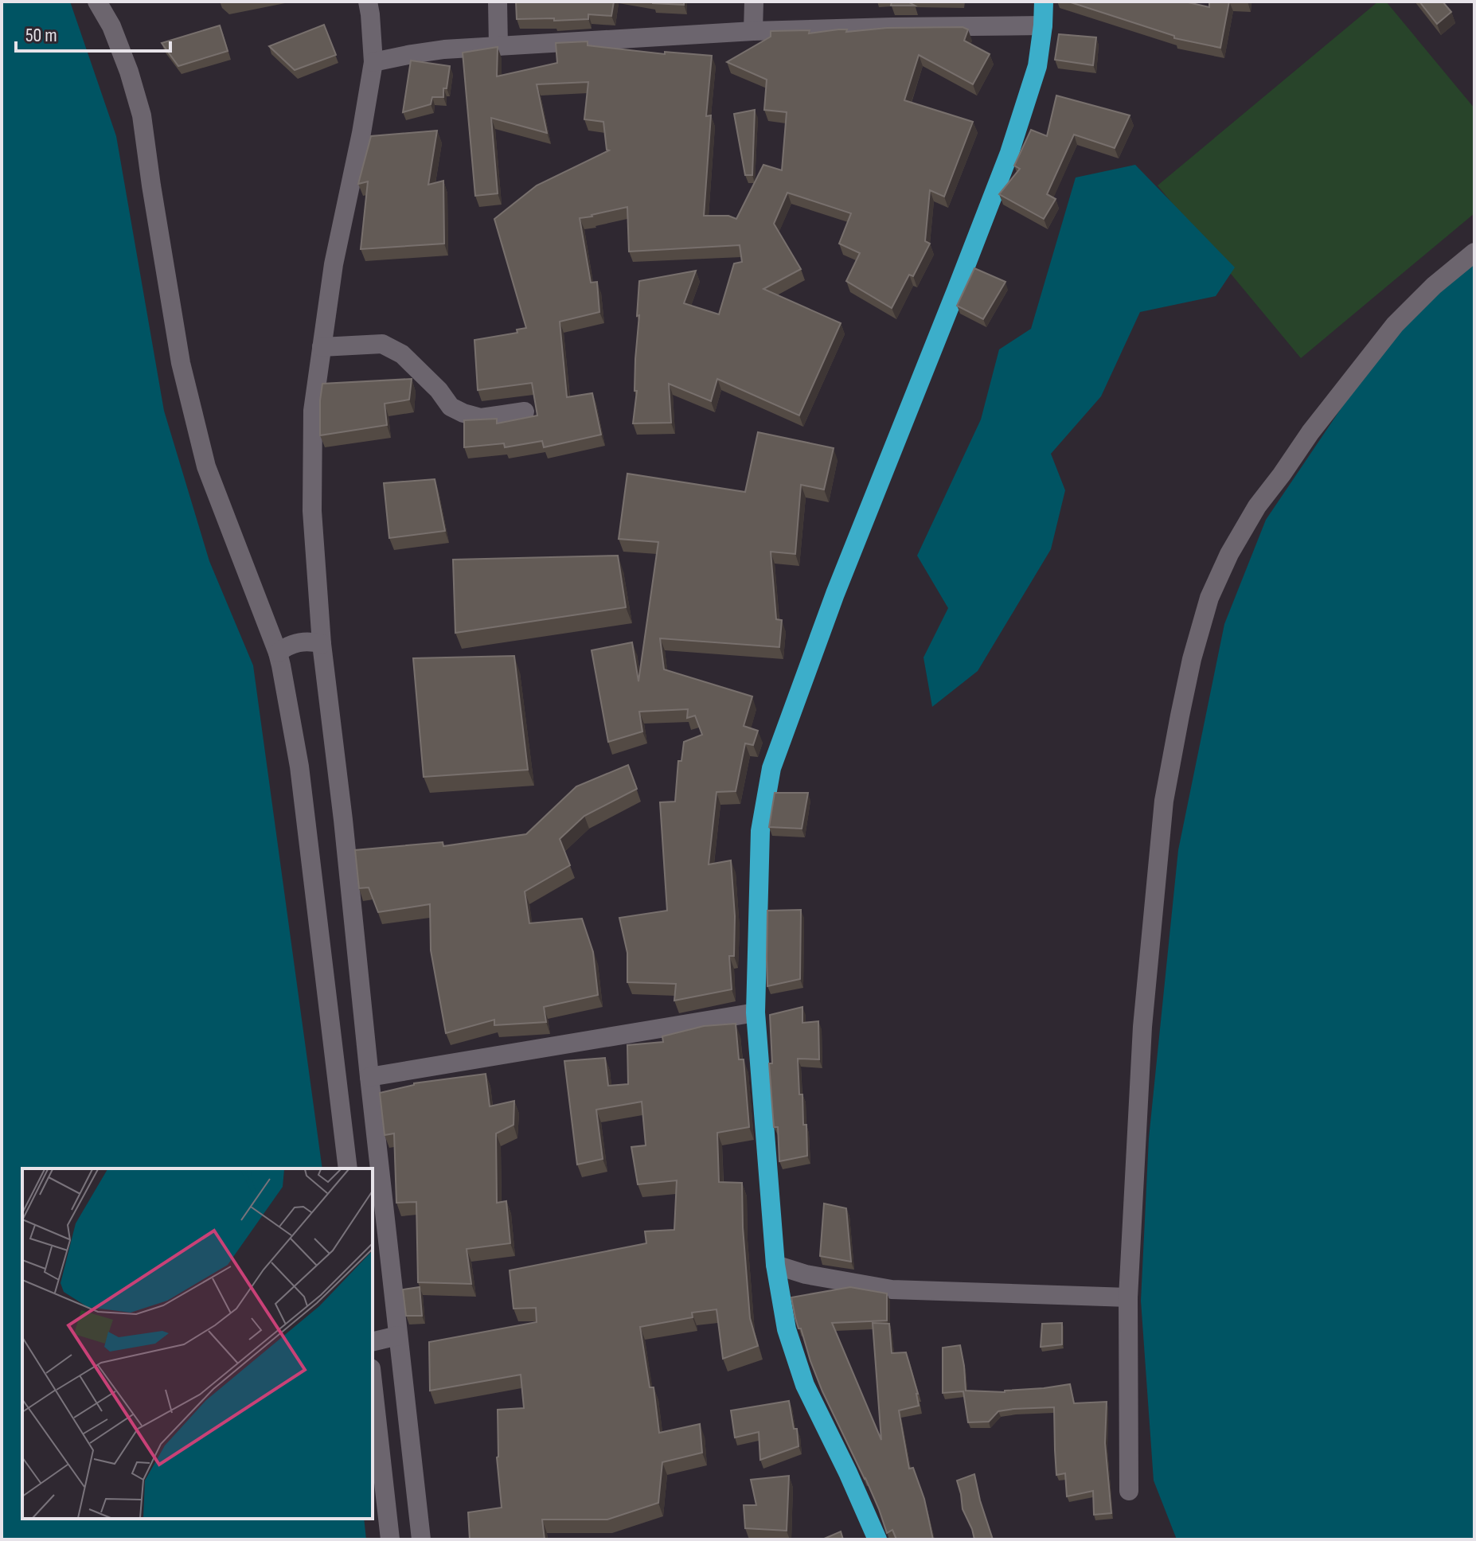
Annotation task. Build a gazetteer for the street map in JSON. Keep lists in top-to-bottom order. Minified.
{"scale_bar":"50 m"}
